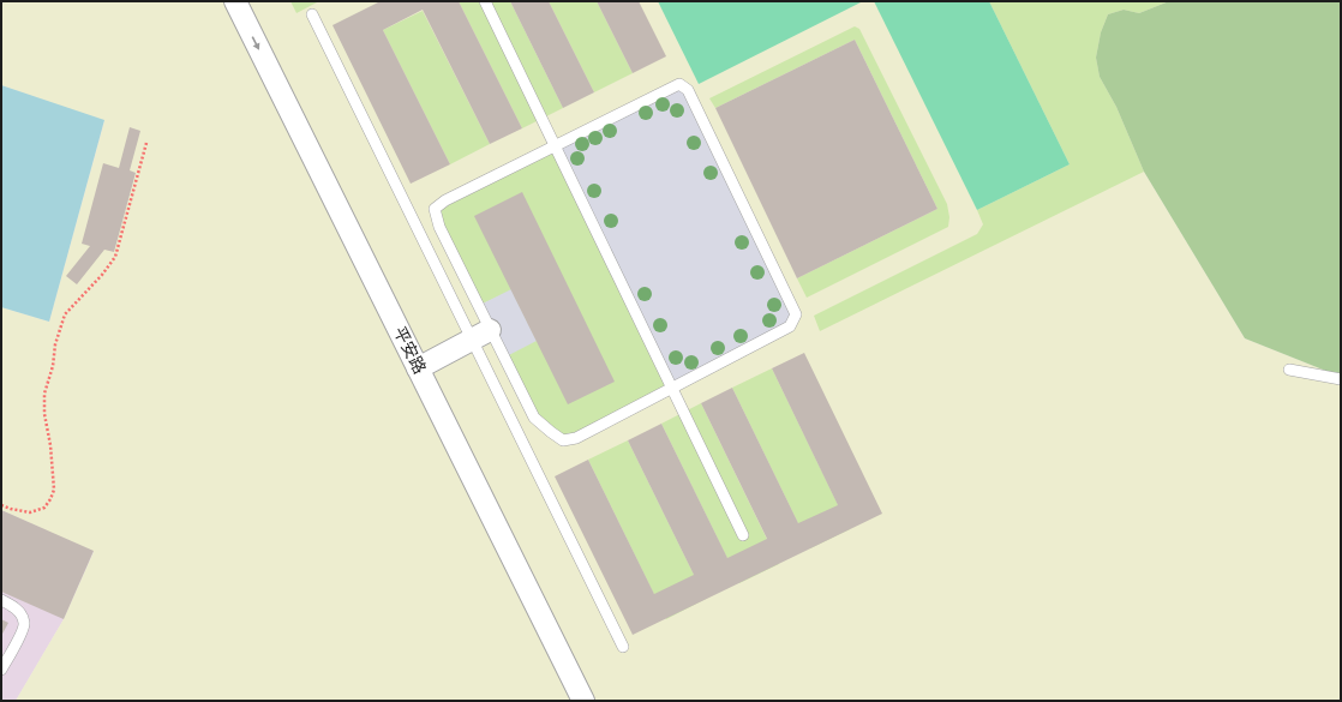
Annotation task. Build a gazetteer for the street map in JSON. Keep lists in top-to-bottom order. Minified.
{"streets":{"street":["平安路"]}}
